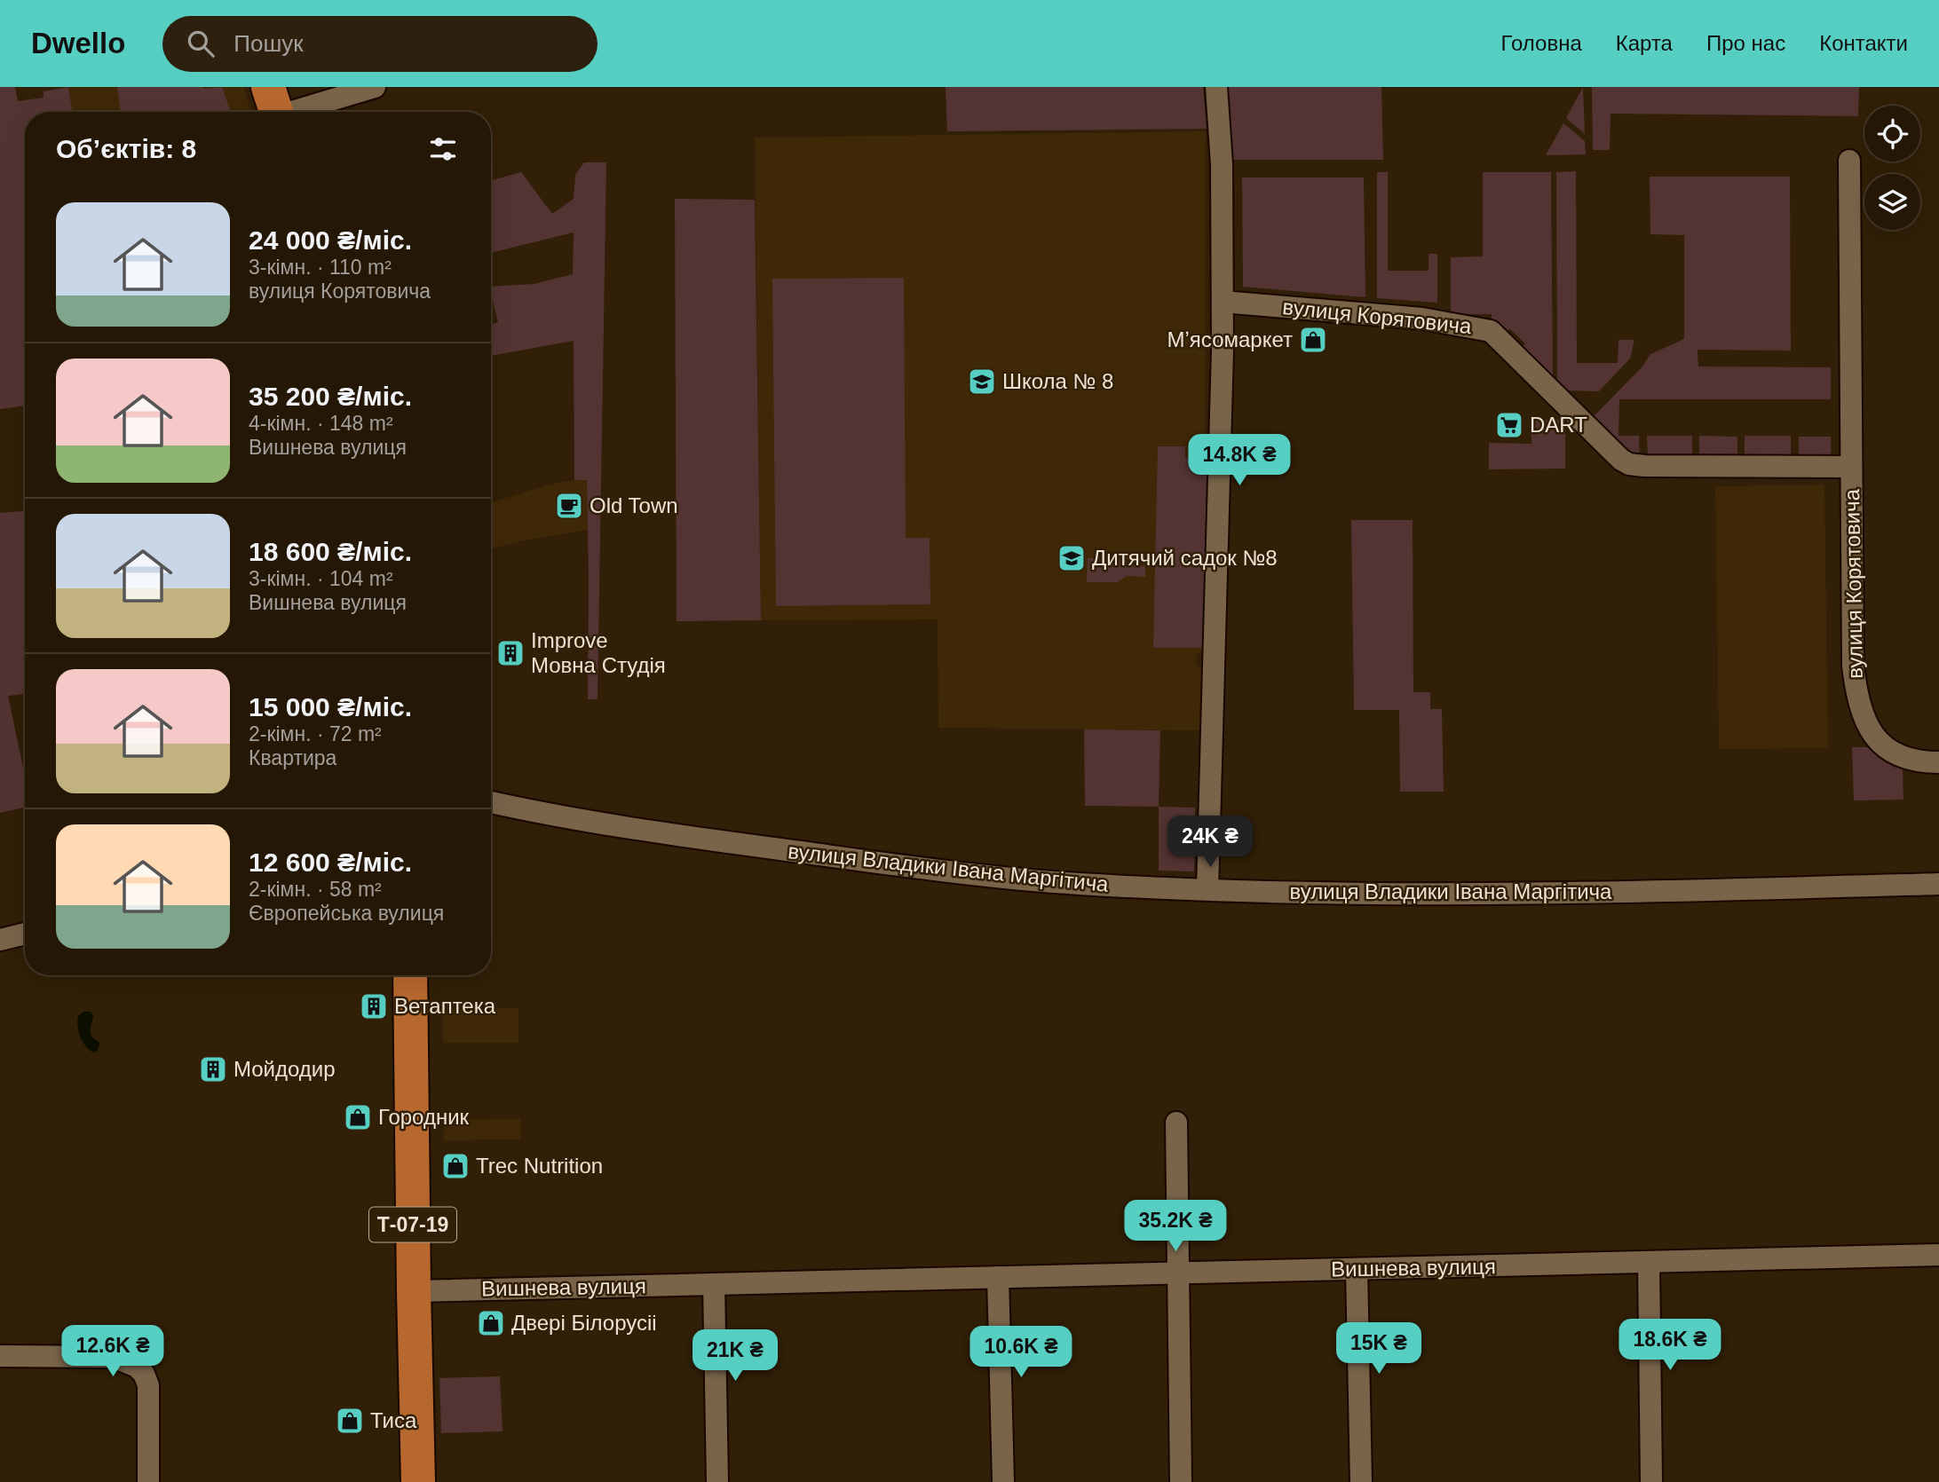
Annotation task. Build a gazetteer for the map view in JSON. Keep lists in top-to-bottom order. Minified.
{"streets":{"main road":["Т-07-19"],"street":["вулиця Корятовича","вулиця Владики Івана Маргітича","Вишнева вулиця"]},"crossings":[["Т-07-19","Вишнева вулиця"]],"places":{"shop":["Мʼясомаркет","Городник","Trec Nutrition","Двері Білорусіі","Тиса"],"school or university":["Школа № 8","Дитячий садок №8"],"supermarket":["DART"],"cafe":["Old Town"],"building":["Improve Мовна Студія","Ветаптека","Мойдодир"]},"page":{"header":"Dwello","search":"Пошук","nav":["Головна","Карта","Про нас","Контакти"],"heading":"Об’єктів: 8","list":[{"name":"24 000 ₴/міс.","note":"3-кімн. · 110 m² · вулиця Корятовича"},{"name":"35 200 ₴/міс.","note":"4-кімн. · 148 m² · Вишнева вулиця"},{"name":"18 600 ₴/міс.","note":"3-кімн. · 104 m² · Вишнева вулиця"},{"name":"15 000 ₴/міс.","note":"2-кімн. · 72 m² · Квартира"},{"name":"12 600 ₴/міс.","note":"2-кімн. · 58 m² · Європейська вулиця"}],"price":["14.8K ₴","24K ₴","35.2K ₴","18.6K ₴","15K ₴","12.6K ₴","10.6K ₴","21K ₴"]}}
